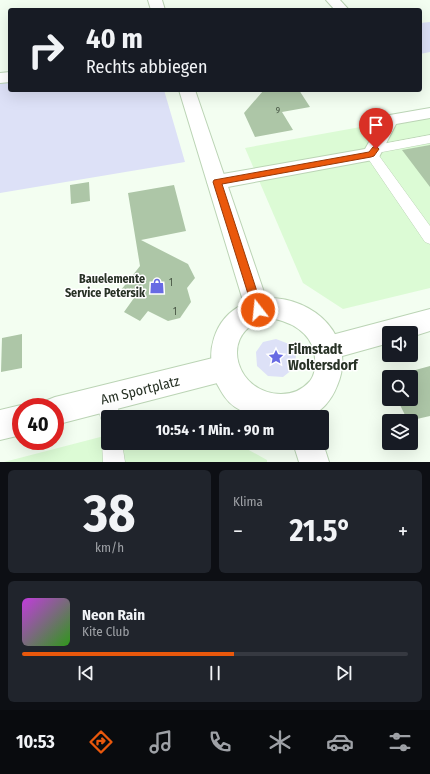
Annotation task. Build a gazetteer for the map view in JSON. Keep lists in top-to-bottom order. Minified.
{"streets":{"street":["Am Sportplatz"]},"places":{"shop":["Bauelemente Service Petersik"],"place":["Filmstadt Woltersdorf"]},"house_numbers":["9","1","1"],"page":{"turn":["40 m","Rechts abbiegen"],"limit":"40","trip":"10:54 · 1 Min. · 90 m","tile":[["38","km/h"],"Klima"],"heat":["−","21.5°","+"],"song":["Neon Rain","Kite Club"],"tabs":"10:53"}}
